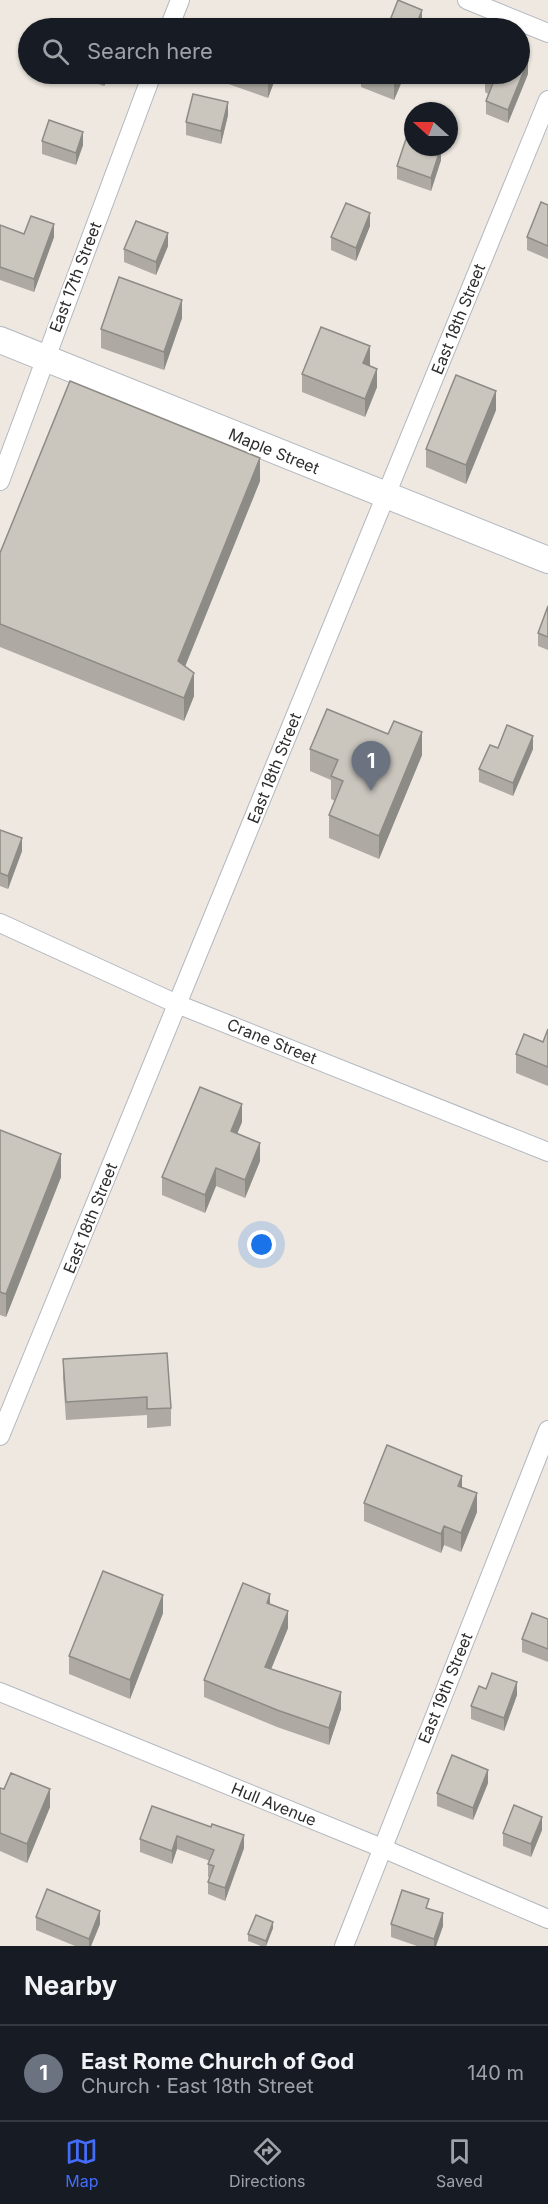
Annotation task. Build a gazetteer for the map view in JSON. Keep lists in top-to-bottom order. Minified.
{"streets":{"main road":["Maple Street"],"street":["East 17th Street","East 18th Street","Crane Street","East 19th Street","Hull Avenue"]},"crossings":[["East 17th Street","Maple Street"],["East 18th Street","Maple Street"],["East 18th Street","Crane Street"],["East 19th Street","Hull Avenue"]],"north":"left","page":{"search":"Search here","pins":"1","heading":"Nearby","list":[{"mark":"1","name":"East Rome Church of God","note":"Church · East 18th Street","value":"140 m"}],"nav":["Map","Directions","Saved"]}}
